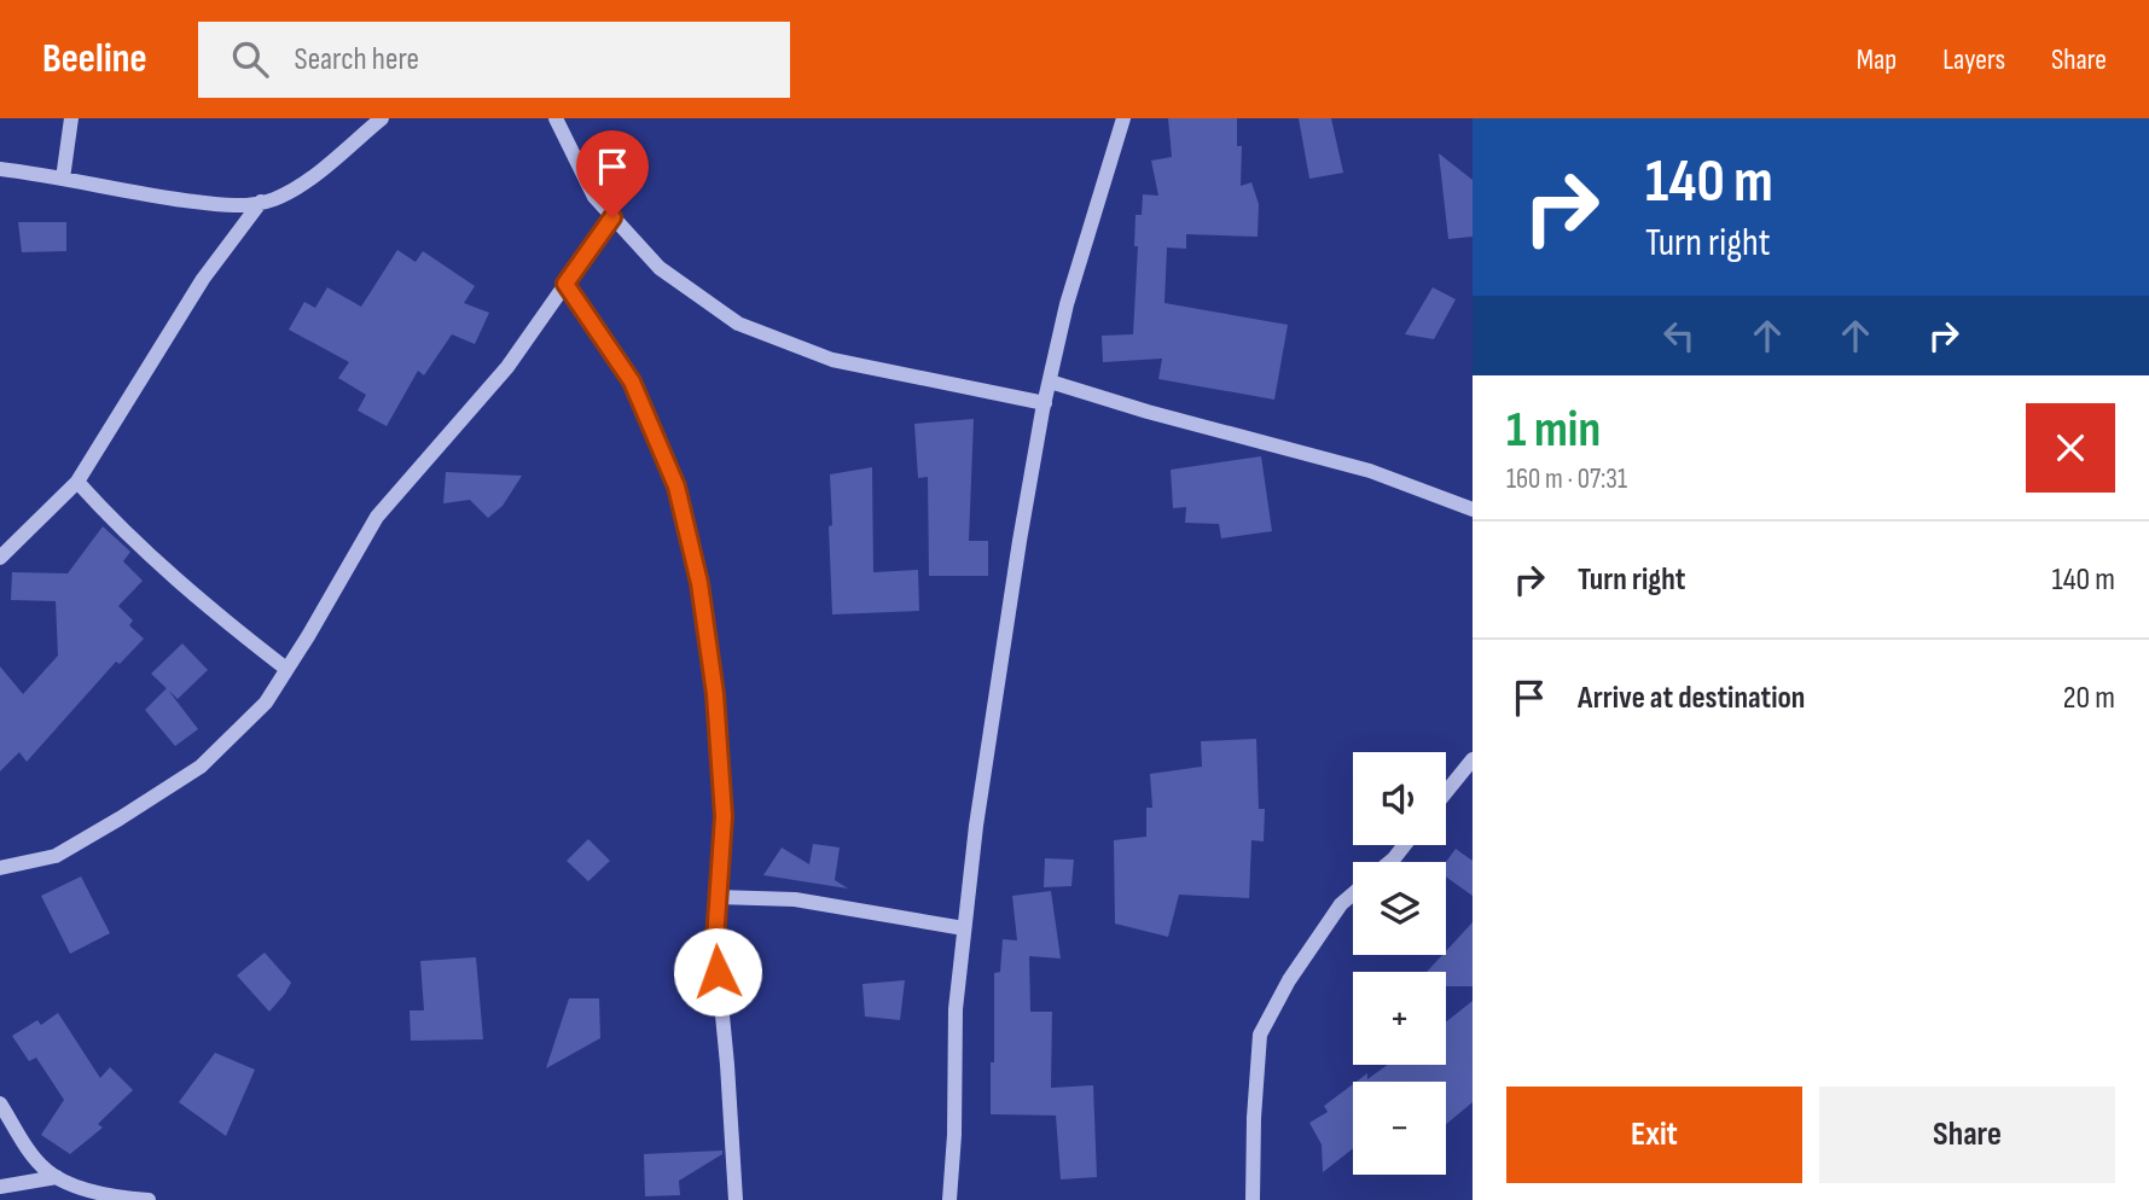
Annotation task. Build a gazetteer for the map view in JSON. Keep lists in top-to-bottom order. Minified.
{"page":{"header":"Beeline","search":"Search here","nav":["Map","Layers","Share"],"turn":["140 m","Turn right"],"heading":["1 min","160 m · 07:31"],"list":[{"name":"Turn right","value":"140 m"},{"name":"Arrive at destination","value":"20 m"}],"map_buttons":["+","−"],"buttons":["Exit","Share"]}}
